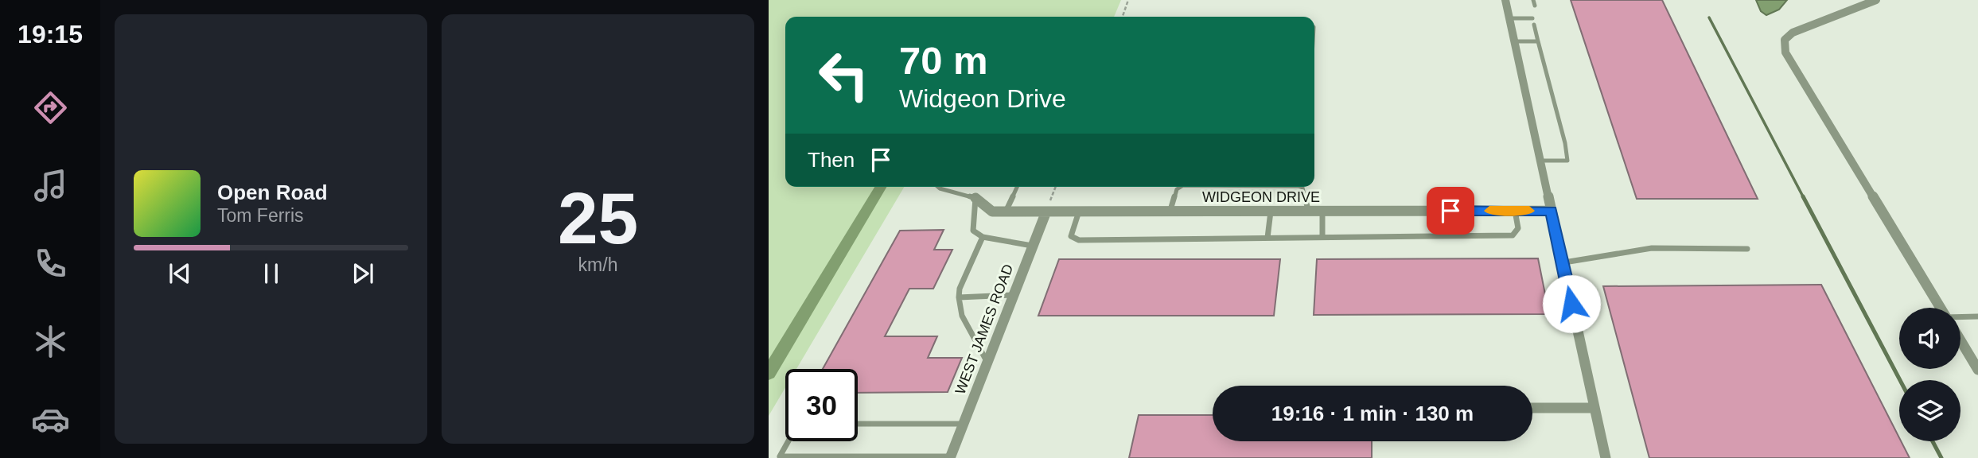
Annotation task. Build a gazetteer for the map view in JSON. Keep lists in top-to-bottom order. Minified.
{"streets":{"street":["WIDGEON DRIVE","WEST JAMES ROAD"]},"crossings":[["WIDGEON DRIVE","WEST JAMES ROAD"]],"page":{"tabs":"19:15","tile":["25","km/h"],"turn":["70 m","Widgeon Drive"],"then":"Then","song":["Open Road","Tom Ferris"],"limit":"30","trip":"19:16 · 1 min · 130 m"}}
